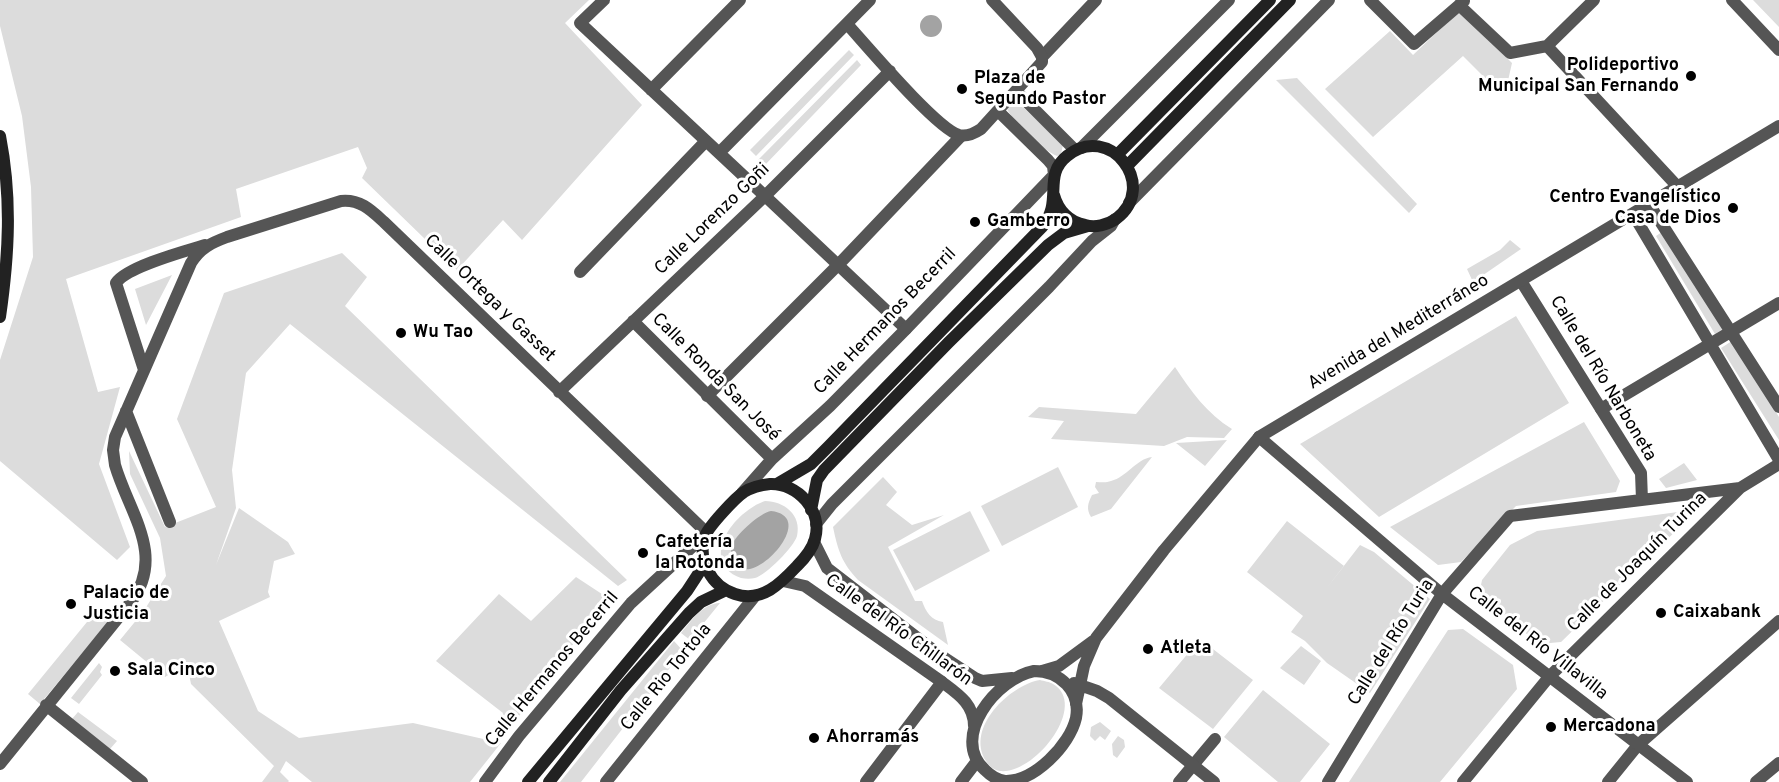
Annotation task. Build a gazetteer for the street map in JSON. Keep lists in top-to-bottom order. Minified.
{"streets":{"main road":["Calle Hermanos Becerril"],"street":["Calle Lorenzo Goñi","Calle Ortega y Gasset","Avenida del Mediterráneo","Calle Ronda San José","Calle del Río Narboneta","Calle de Joaquín Turina","Calle del Río Chillarón","Calle del Río Turia","Calle del Río Villavilla","Calle Rio Tortola"]},"crossings":[["Calle Lorenzo Goñi","Calle Ortega y Gasset"],["Calle Lorenzo Goñi","Calle Ronda San José"],["Calle Ortega y Gasset","Calle Hermanos Becerril"],["Calle Ortega y Gasset","Calle del Río Chillarón"],["Calle Ortega y Gasset","Calle Rio Tortola"],["Calle Hermanos Becerril","Calle Ronda San José"],["Calle Hermanos Becerril","Calle del Río Chillarón"],["Calle Hermanos Becerril","Calle Rio Tortola"],["Avenida del Mediterráneo","Calle del Río Narboneta"],["Avenida del Mediterráneo","Calle del Río Villavilla"],["Calle del Río Narboneta","Calle del Río Turia"],["Calle de Joaquín Turina","Calle del Río Turia"],["Calle de Joaquín Turina","Calle del Río Villavilla"],["Calle del Río Chillarón","Calle Rio Tortola"],["Calle del Río Turia","Calle del Río Villavilla"]],"places":["Polideportivo Municipal San Fernando","Plaza de Segundo Pastor","Centro Evangelístico Casa de Dios","Gamberro","Wu Tao","Cafetería la Rotonda","Palacio de Justicia","Caixabank","Atleta","Sala Cinco","Mercadona","Ahorramás"]}
